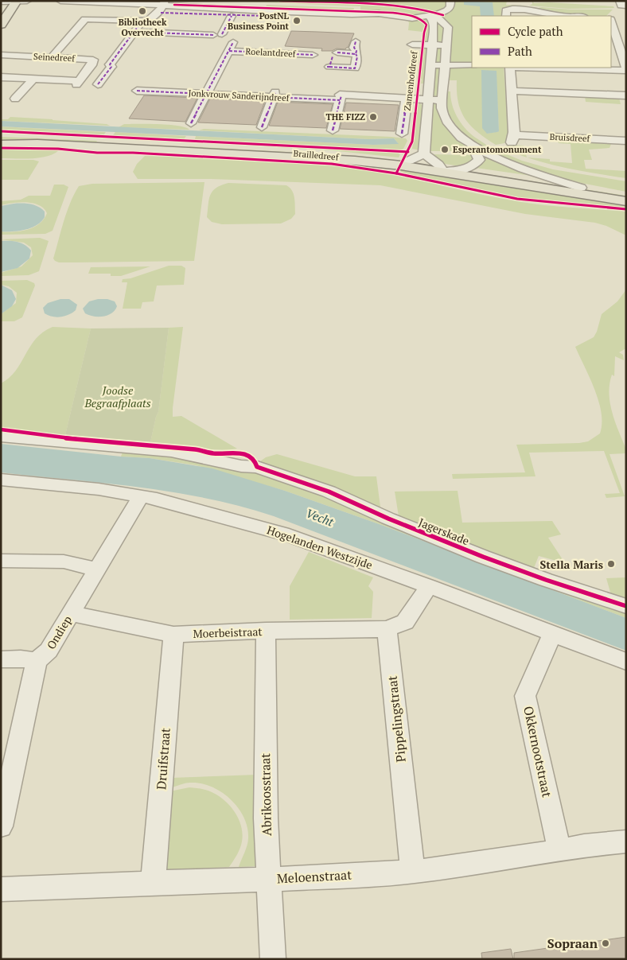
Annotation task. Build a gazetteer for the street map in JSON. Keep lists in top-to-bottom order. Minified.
{"streets":{"main road":["Brailledreef"],"street":["Roelantdreef","Seinedreef","Zamenhofdreef","Jonkvrouw Sanderijndreef","Bruisdreef","Jagerskade","Hogelanden Westzijde","Ondiep","Moerbeistraat","Pippelingstraat","Okkernootstraat","Druifstraat","Abrikoosstraat","Meloenstraat"]},"crossings":[["Roelantdreef","Jonkvrouw Sanderijndreef"],["Zamenhofdreef","Jonkvrouw Sanderijndreef"],["Hogelanden Westzijde","Ondiep"],["Hogelanden Westzijde","Okkernootstraat"],["Ondiep","Moerbeistraat"],["Moerbeistraat","Pippelingstraat"],["Moerbeistraat","Druifstraat"],["Moerbeistraat","Abrikoosstraat"],["Pippelingstraat","Meloenstraat"],["Okkernootstraat","Meloenstraat"],["Druifstraat","Meloenstraat"],["Abrikoosstraat","Meloenstraat"]],"water":["Vecht"],"parks":["Joodse Begraafplaats"],"places":["Bibliotheek Overvecht","PostNL Business Point","THE FIZZ","Esperantomonument","Stella Maris","Sopraan"],"legend":["Cycle path","Path"]}
